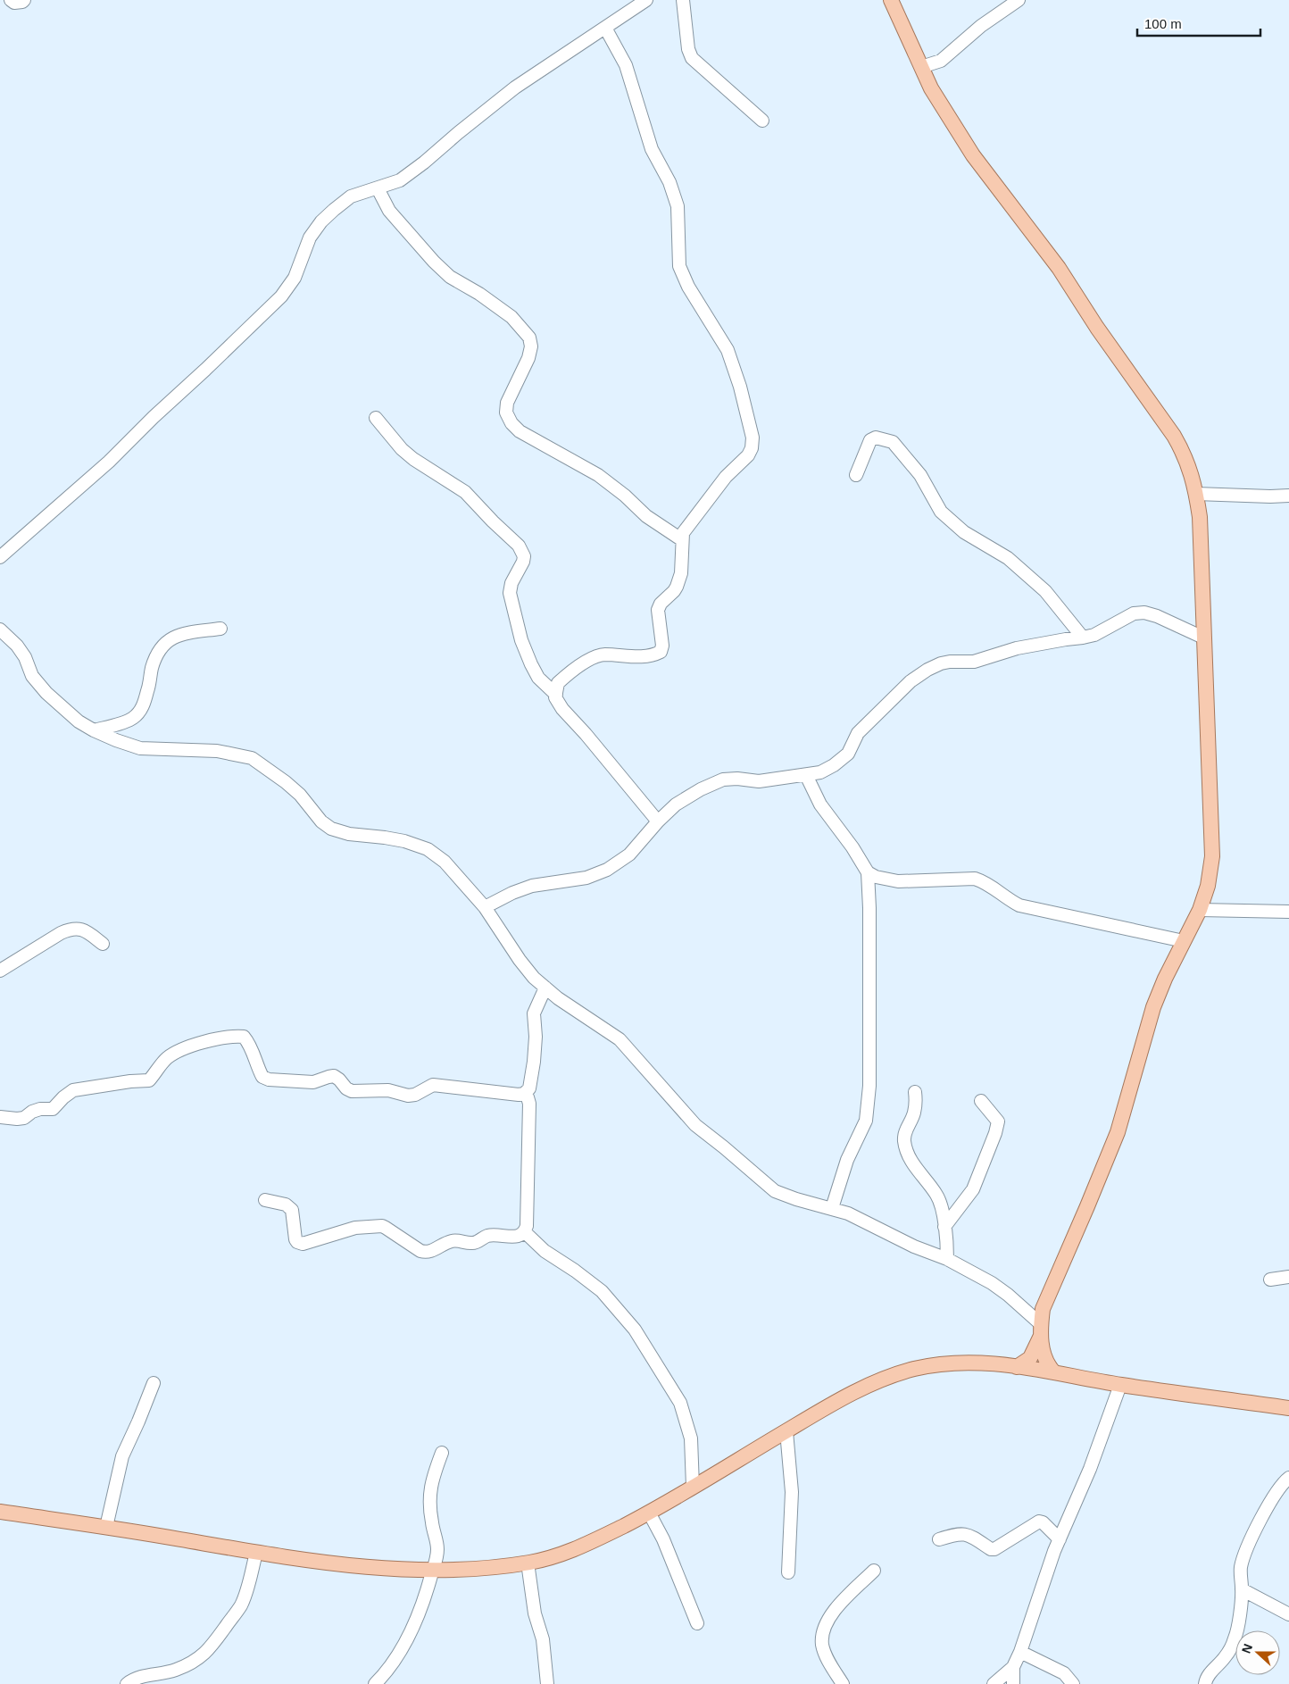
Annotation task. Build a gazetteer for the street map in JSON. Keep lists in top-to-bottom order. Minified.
{"scale_bar":"100 m","north":"left"}
